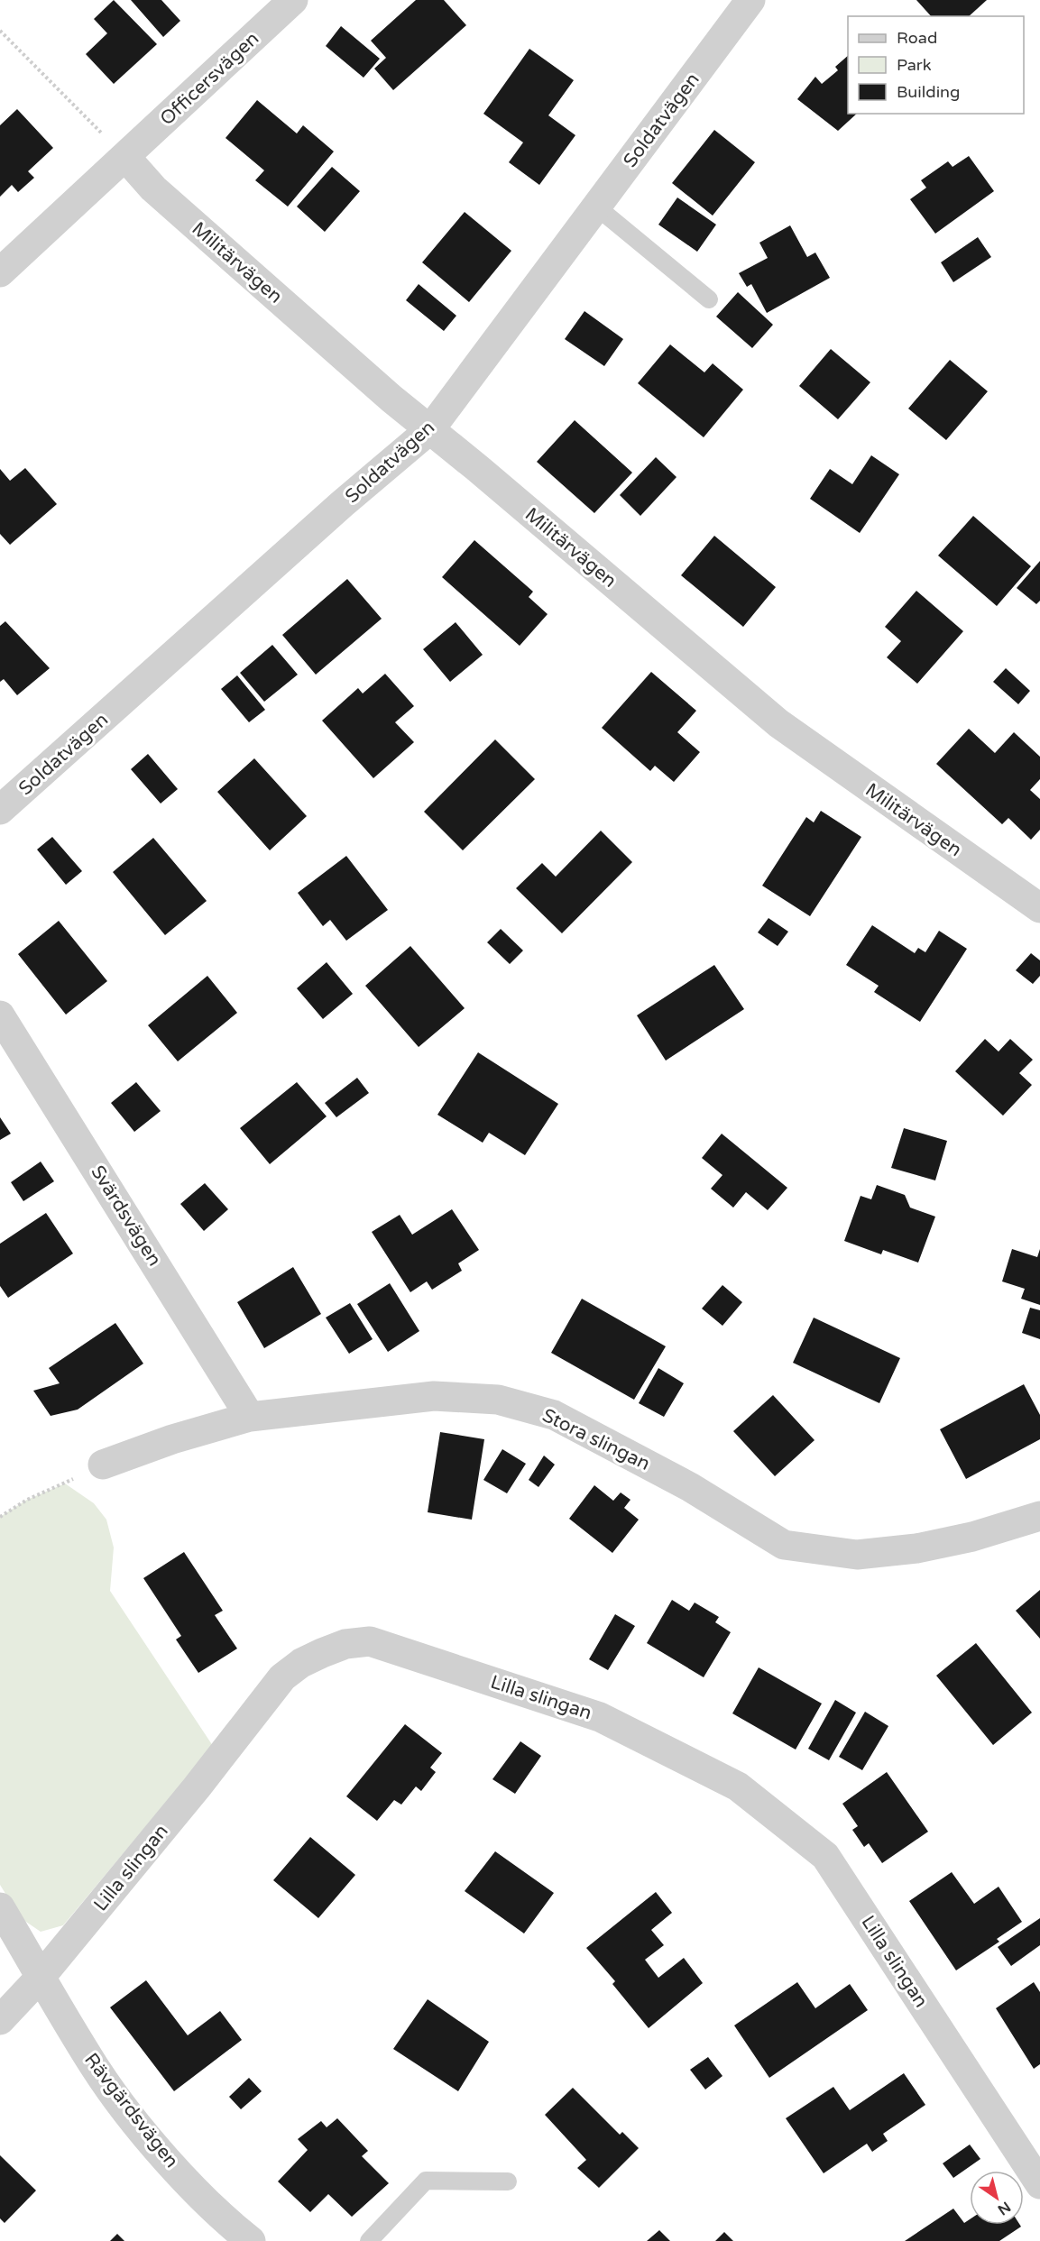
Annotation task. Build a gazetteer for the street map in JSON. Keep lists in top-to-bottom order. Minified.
{"streets":{"street":["Officersvägen","Soldatvägen","Militärvägen","Svärdsvägen","Stora slingan","Lilla slingan","Rävgärdsvägen"]},"crossings":[["Officersvägen","Militärvägen"],["Soldatvägen","Militärvägen"],["Svärdsvägen","Stora slingan"],["Lilla slingan","Rävgärdsvägen"]],"legend":["Road","Park","Building"],"north":"bottom right"}
